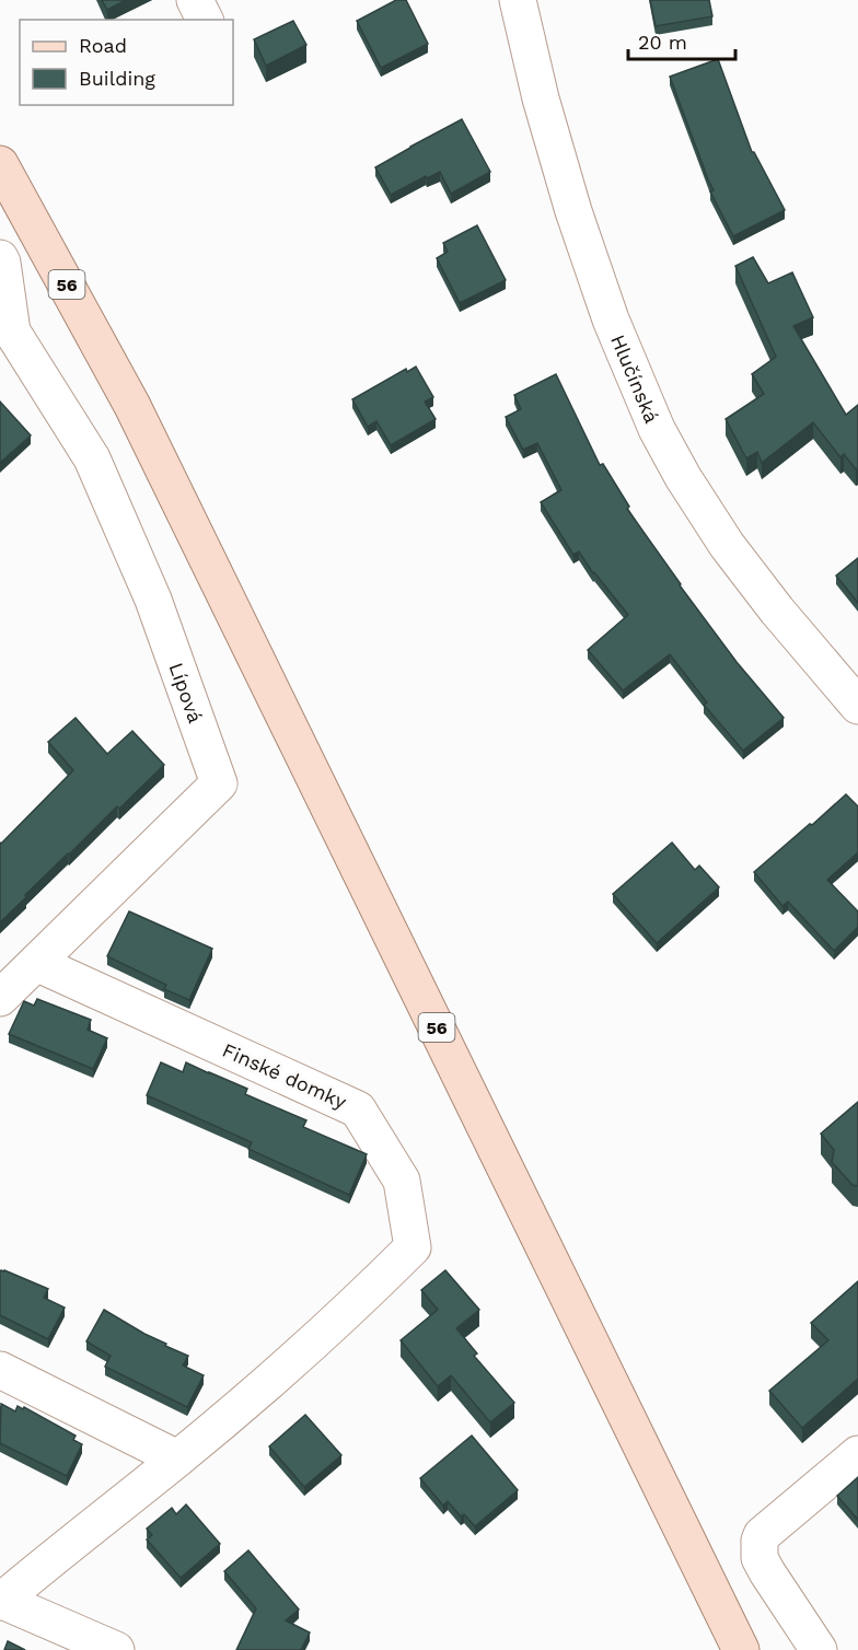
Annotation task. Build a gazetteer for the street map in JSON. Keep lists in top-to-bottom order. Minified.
{"streets":{"main road":["56"],"street":["Hlučínská","Lípová","Finské domky"]},"crossings":[["Lípová","Finské domky"]],"legend":["Road","Building"],"scale_bar":"20 m"}
